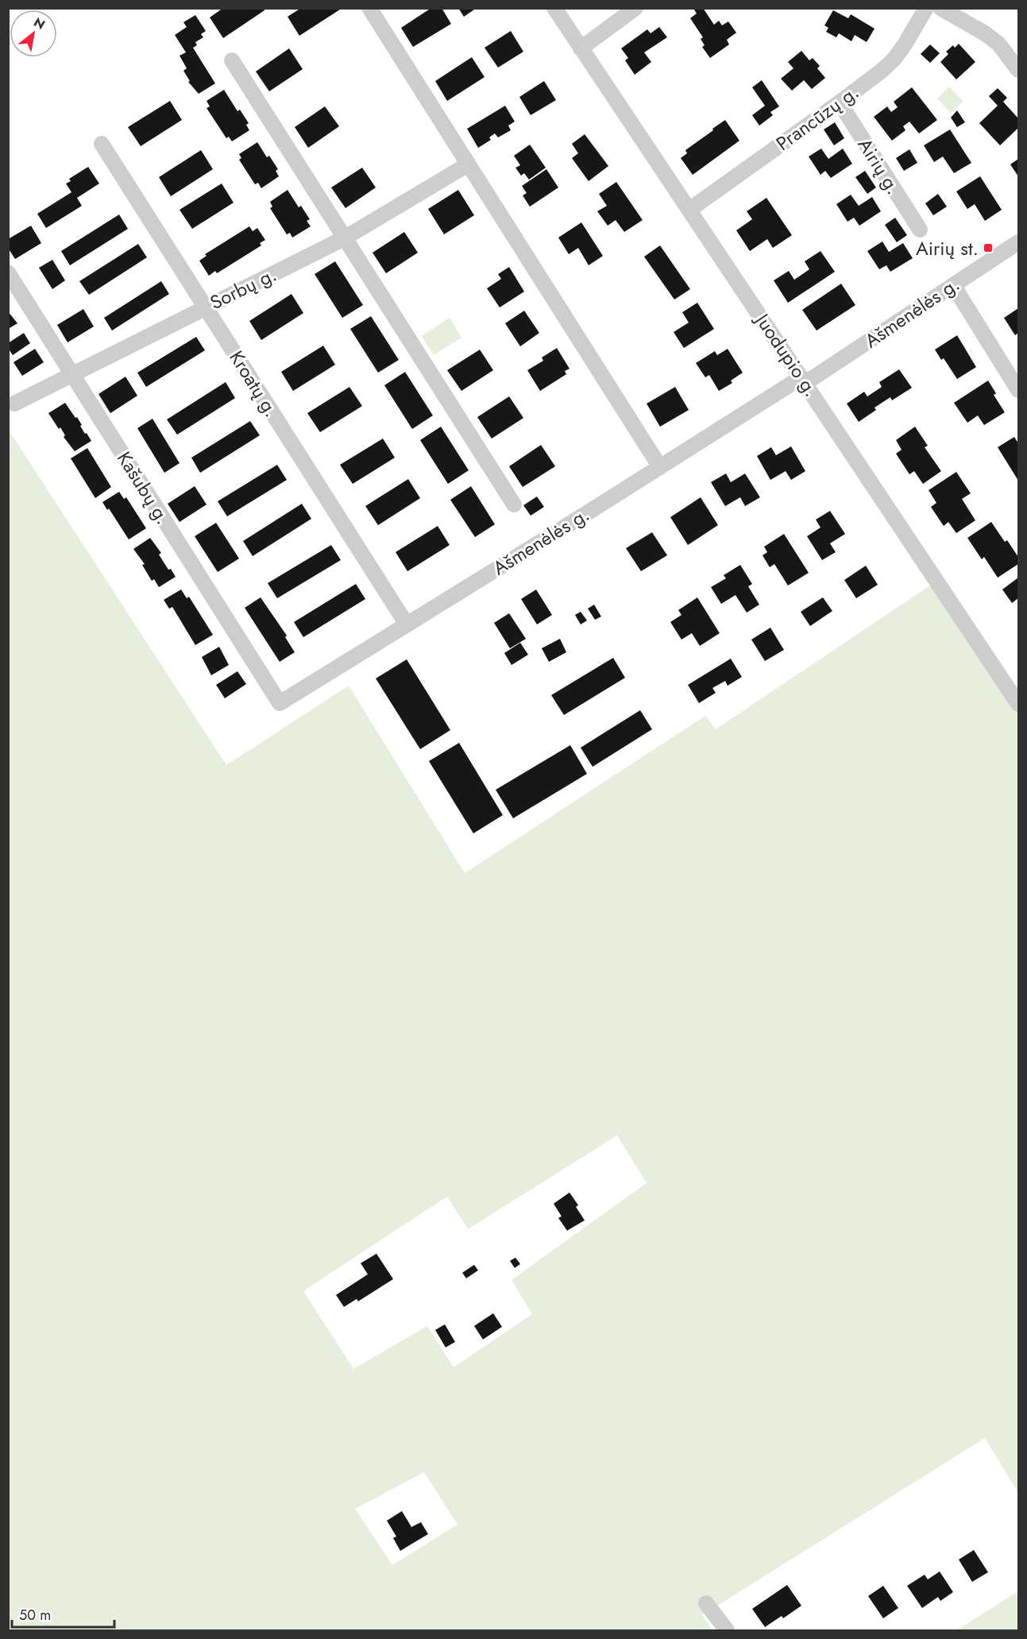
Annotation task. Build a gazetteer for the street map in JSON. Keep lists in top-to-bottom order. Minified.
{"streets":{"street":["Prancūzų g.","Airių g.","Sorbų g.","Ašmenėlės g.","Juodupio g.","Kroatų g.","Kašubų g."]},"crossings":[["Prancūzų g.","Airių g."],["Prancūzų g.","Juodupio g."],["Sorbų g.","Kroatų g."],["Sorbų g.","Kašubų g."],["Ašmenėlės g.","Juodupio g."],["Ašmenėlės g.","Kroatų g."],["Ašmenėlės g.","Kašubų g."]],"places":{"transit":["Airių st."]},"scale_bar":"50 m","north":"top right"}
